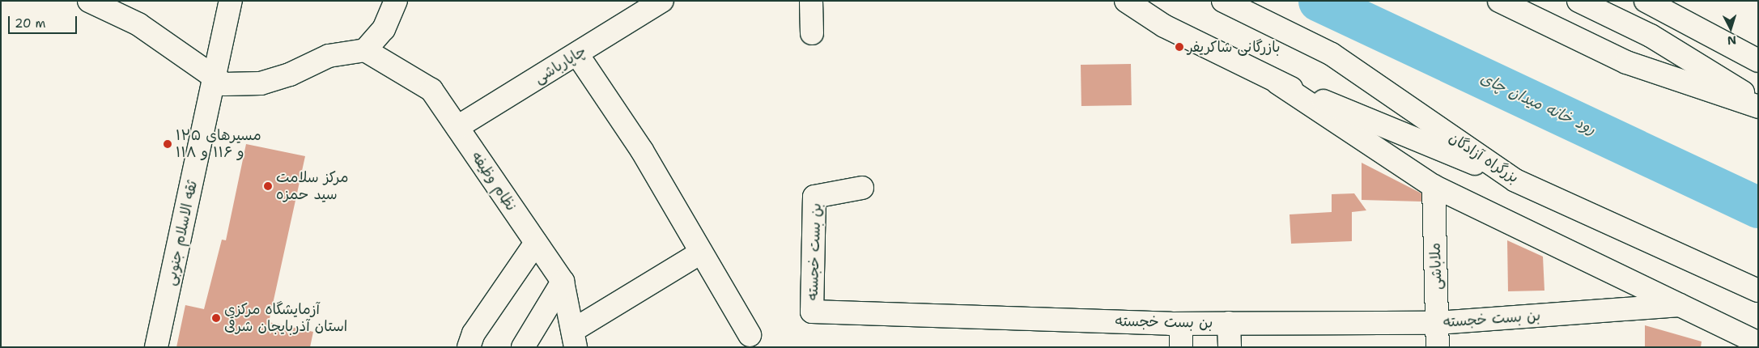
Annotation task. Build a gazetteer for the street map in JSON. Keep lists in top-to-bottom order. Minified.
{"streets":{"main road":["چاپارباشی","بزرگراه آزادگان","نظام وظیفه","ثقه الاسلام جنوبی","بن بست خجسته","ملاباشی"]},"crossings":[["چاپارباشی","نظام وظیفه"],["بن بست خجسته","ملاباشی"]],"water":["رود خانه میدان چای"],"places":["بازرگانی شاکریفر","مسیرهای ۱۲۵ و ۱۱۶ و ۱۱۸","مرکز سلامت سید حمزه","آزمایشگاه مرکزی استان آذربایجان شرقی"],"scale_bar":"20 m","north":"bottom"}
